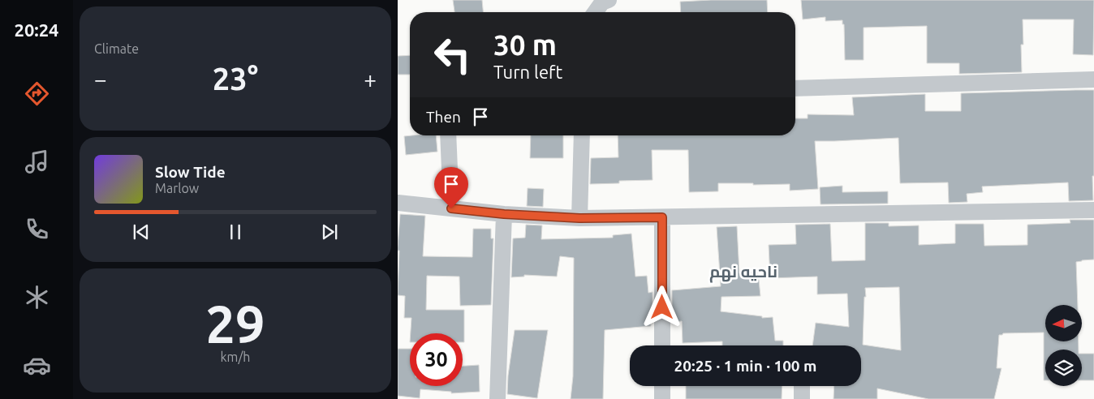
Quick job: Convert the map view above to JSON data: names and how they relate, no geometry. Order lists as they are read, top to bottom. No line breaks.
{"districts":["ناحیه نهم"],"north":"left","page":{"tabs":"20:24","tile":["Climate",["29","km/h"]],"turn":["30 m","Turn left"],"heat":["−","23°","+"],"then":"Then","song":["Slow Tide","Marlow"],"limit":"30","trip":"20:25 · 1 min · 100 m"}}
